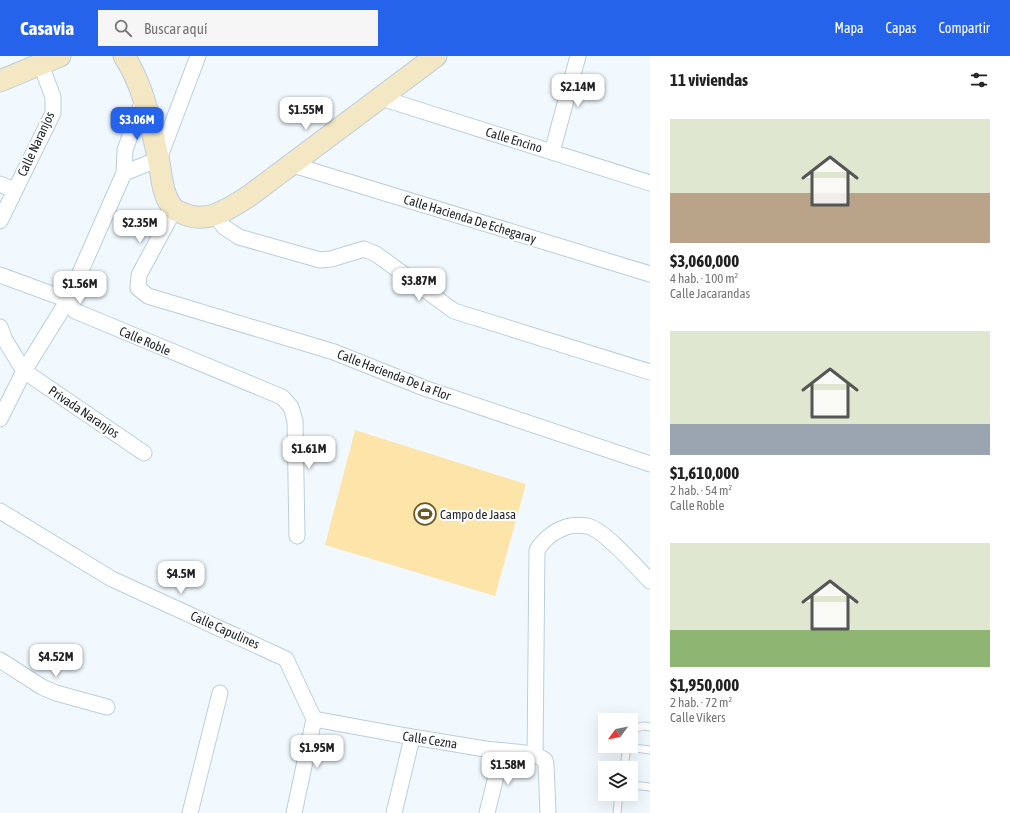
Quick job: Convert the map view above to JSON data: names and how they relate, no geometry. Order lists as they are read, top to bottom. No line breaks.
{"streets":{"street":["Calle Encino","Calle Naranjos","Calle Hacienda De Echegaray","Calle Roble","Calle Hacienda De La Flor","Privada Naranjos","Calle Capulines","Calle Cezna"]},"crossings":[["Calle Capulines","Calle Cezna"]],"places":{"sports":["Campo de Jaasa"]},"north":"bottom left","page":{"header":"Casavia","search":"Buscar aquí","nav":["Mapa","Capas","Compartir"],"heading":"11 viviendas","price":["$2.14M","$1.55M","$3.06M","$2.35M","$3.87M","$1.56M","$1.61M","$4.5M","$4.52M","$1.95M","$1.58M"],"list":[{"name":"$3,060,000","note":"4 hab. · 100 m² · Calle Jacarandas"},{"name":"$1,610,000","note":"2 hab. · 54 m² · Calle Roble"},{"name":"$1,950,000","note":"2 hab. · 72 m² · Calle Vikers"}]}}
